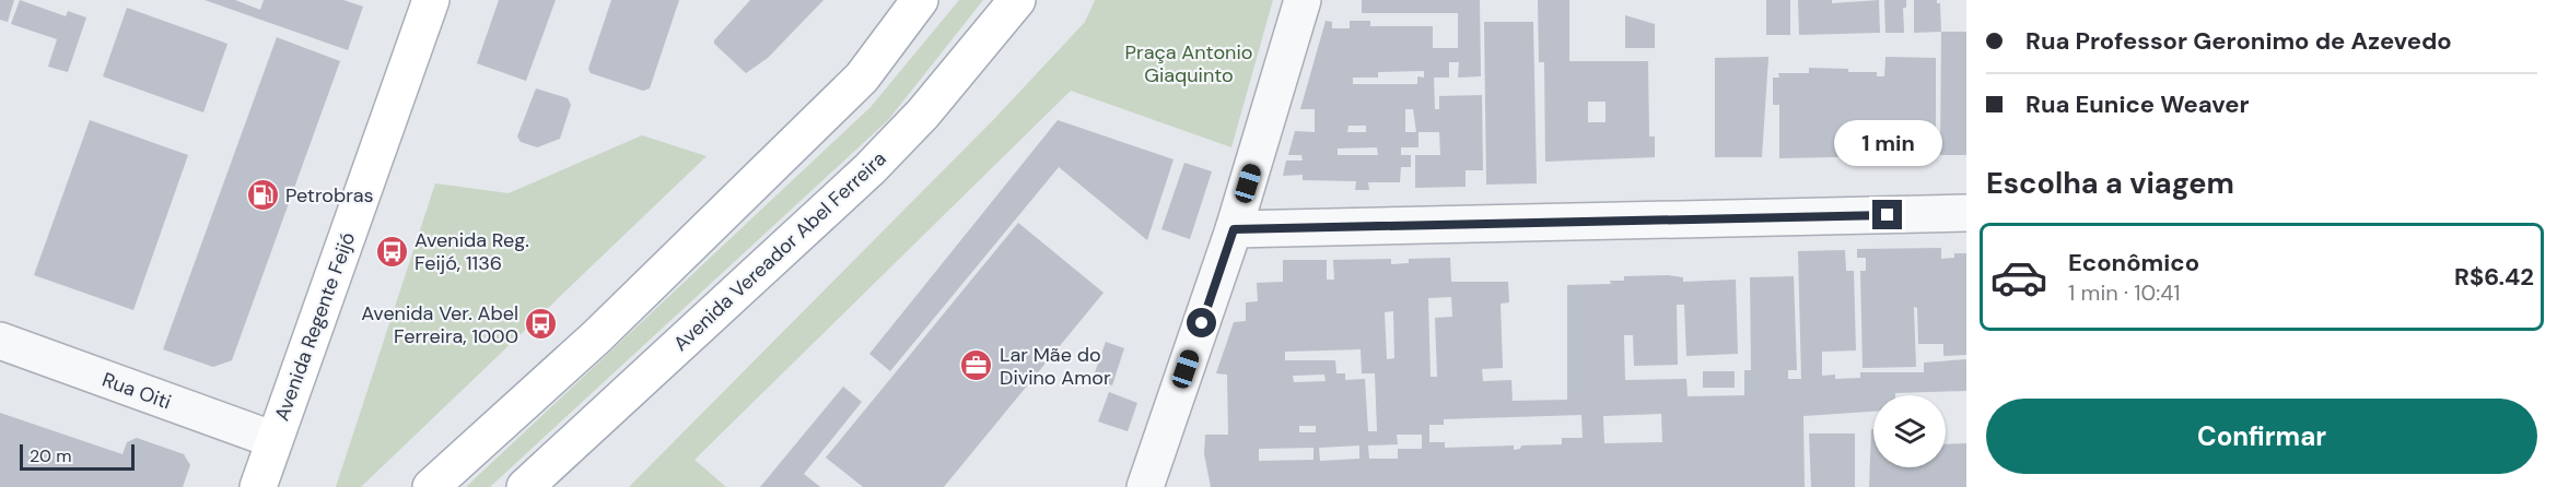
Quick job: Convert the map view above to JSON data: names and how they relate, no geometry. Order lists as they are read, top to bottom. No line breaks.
{"streets":{"main road":["Avenida Vereador Abel Ferreira","Avenida Regente Feijó"],"street":["Rua Oiti"]},"crossings":[["Avenida Regente Feijó","Rua Oiti"]],"parks":["Praça Antonio Giaquinto"],"places":{"fuel station":["Petrobras"],"bus stop":["Avenida Reg. Feijó, 1136","Avenida Ver. Abel Ferreira, 1000"],"office":["Lar Mãe do Divino Amor"]},"scale_bar":"20 m","page":{"banner":["Rua Professor Geronimo de Azevedo","Rua Eunice Weaver"],"bubble":"1 min","heading":"Escolha a viagem","list":[{"name":"Econômico","note":"1 min · 10:41","value":"R$6.42"}],"buttons":"Confirmar","scale":"20 m"}}
